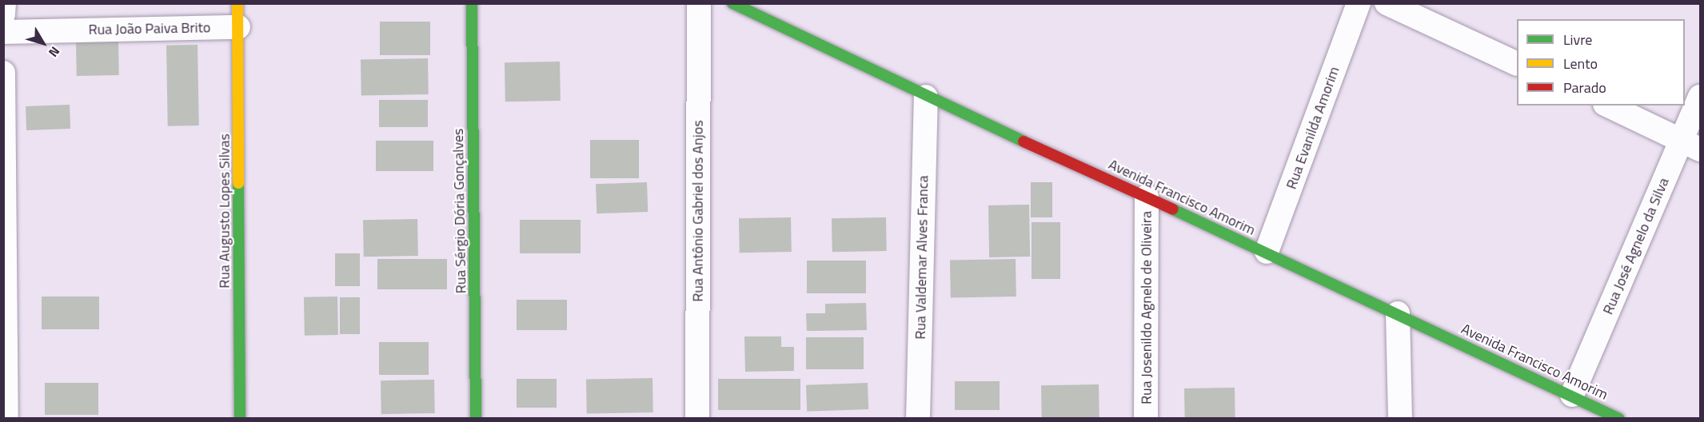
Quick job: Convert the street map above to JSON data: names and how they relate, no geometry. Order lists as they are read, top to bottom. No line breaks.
{"streets":{"main road":["Avenida Francisco Amorim","Rua Augusto Lopes Silvas","Rua Sérgio Dória Gonçalves"],"street":["Rua João Paiva Brito","Rua Evanilda Amorim","Rua Antônio Gabriel dos Anjos","Rua José Agnelo da Silva","Rua Valdemar Alves Franca","Rua Josenildo Agnelo de Oliveira"]},"crossings":[["Rua João Paiva Brito","Rua Augusto Lopes Silvas"],["Rua Evanilda Amorim","Avenida Francisco Amorim"],["Avenida Francisco Amorim","Rua José Agnelo da Silva"],["Avenida Francisco Amorim","Rua Valdemar Alves Franca"],["Avenida Francisco Amorim","Rua Josenildo Agnelo de Oliveira"]],"legend":["Livre","Lento","Parado"],"north":"bottom right"}
